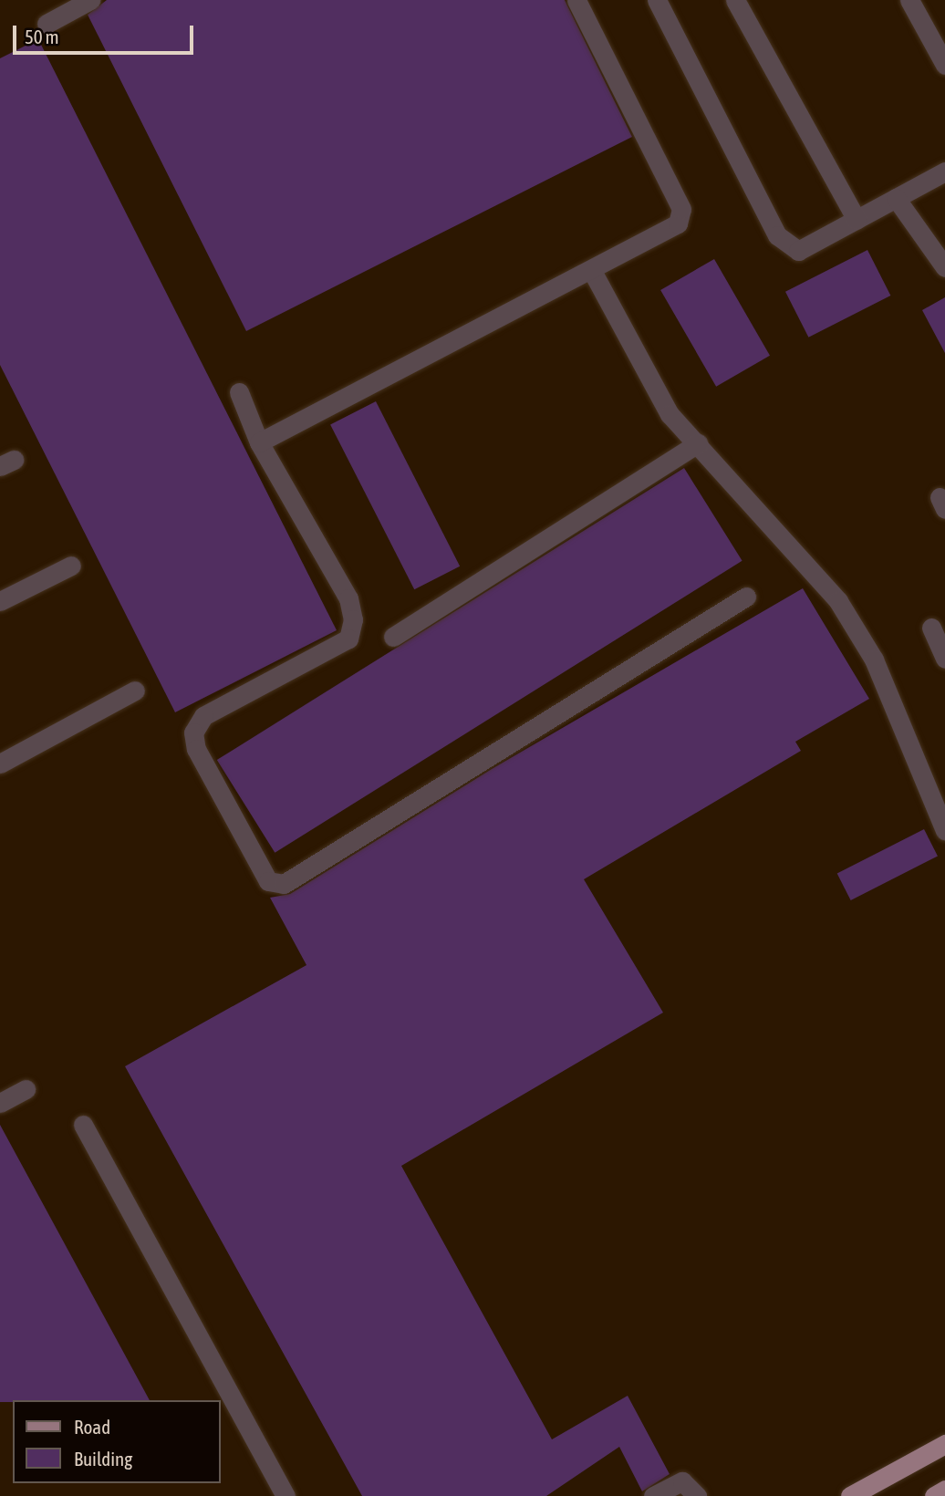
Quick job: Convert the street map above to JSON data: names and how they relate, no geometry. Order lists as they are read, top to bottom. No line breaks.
{"legend":["Road","Building"],"scale_bar":"50 m"}
